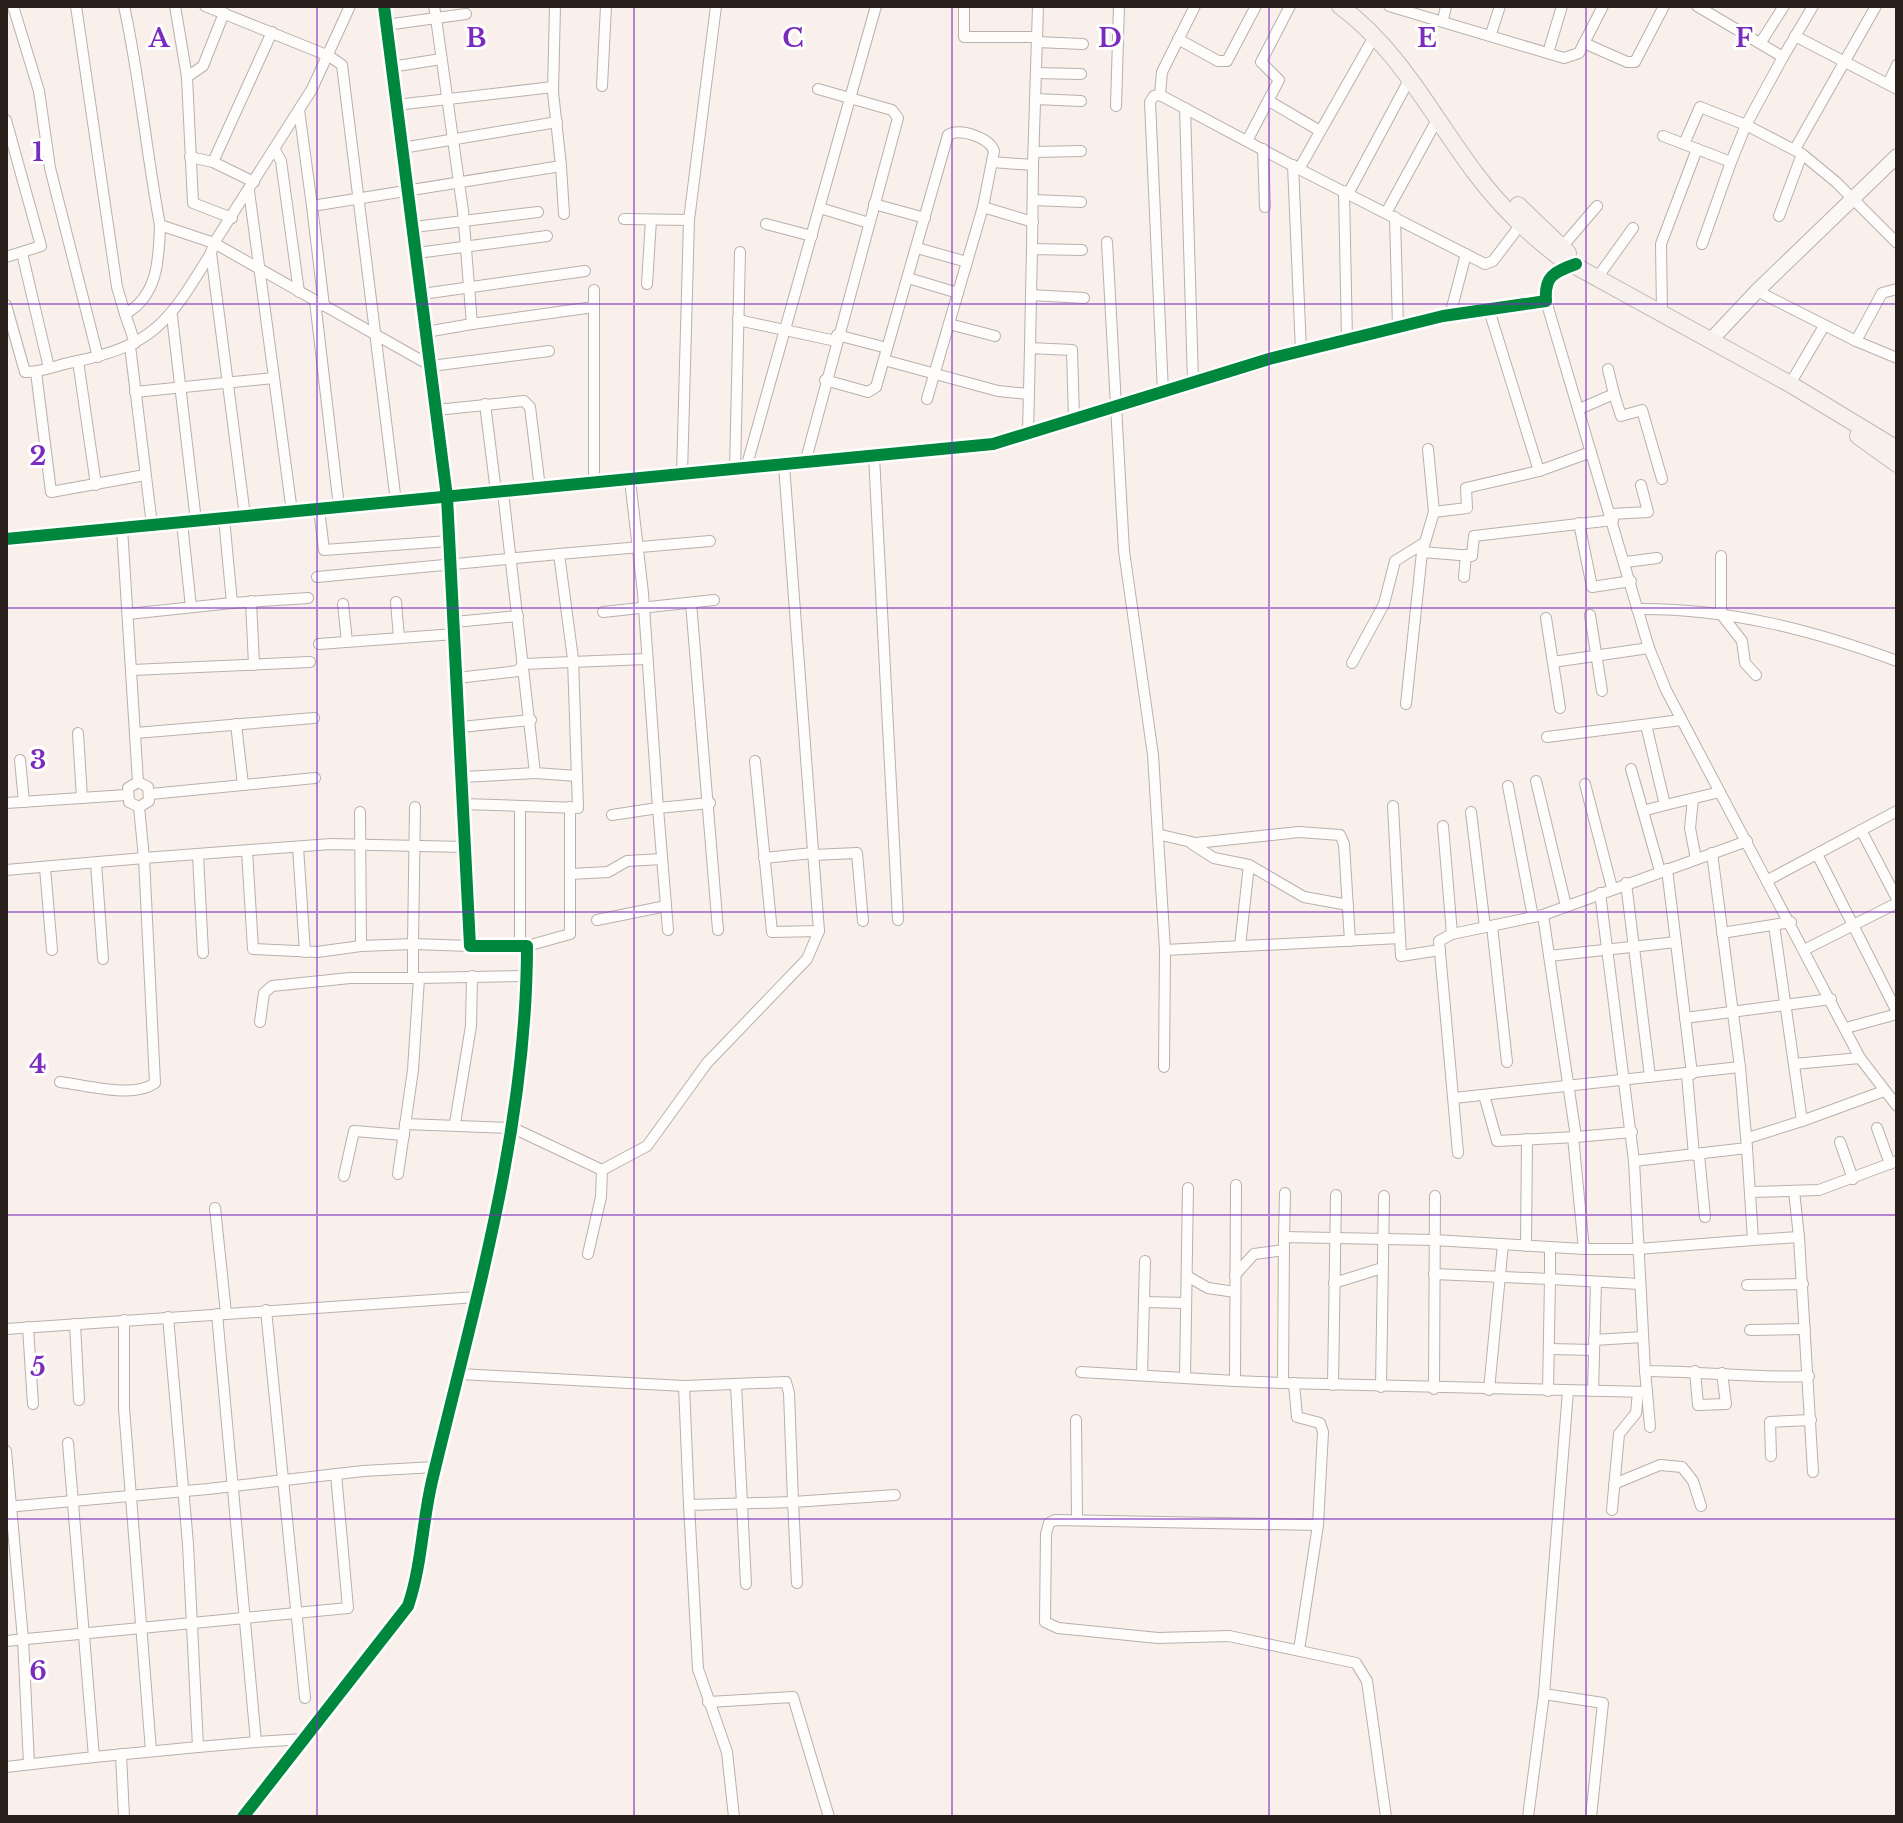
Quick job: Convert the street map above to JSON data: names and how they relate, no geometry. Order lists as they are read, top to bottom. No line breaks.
{"grid":{"columns":["A","B","C","D","E","F"],"rows":["1","2","3","4","5","6"]}}
